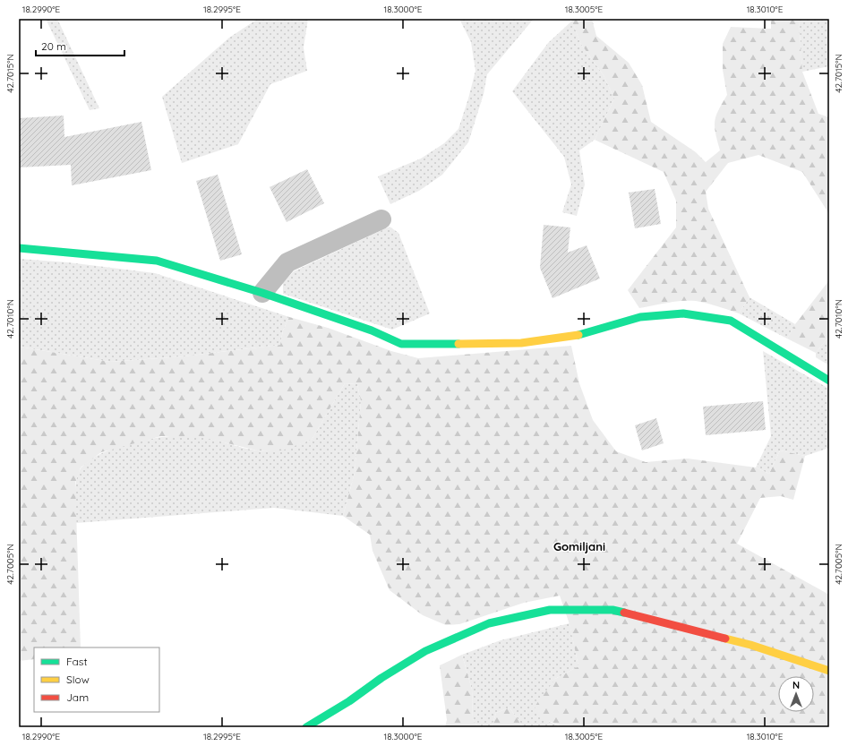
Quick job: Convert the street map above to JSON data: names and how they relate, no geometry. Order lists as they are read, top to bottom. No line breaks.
{"districts":["Gomiljani"],"legend":["Fast","Slow","Jam"],"scale_bar":"20 m","north":"top","coordinates":["18.2990°E","18.2995°E","18.3000°E","18.3005°E","18.3010°E","42.7015°N","42.7010°N","42.7005°N"]}
